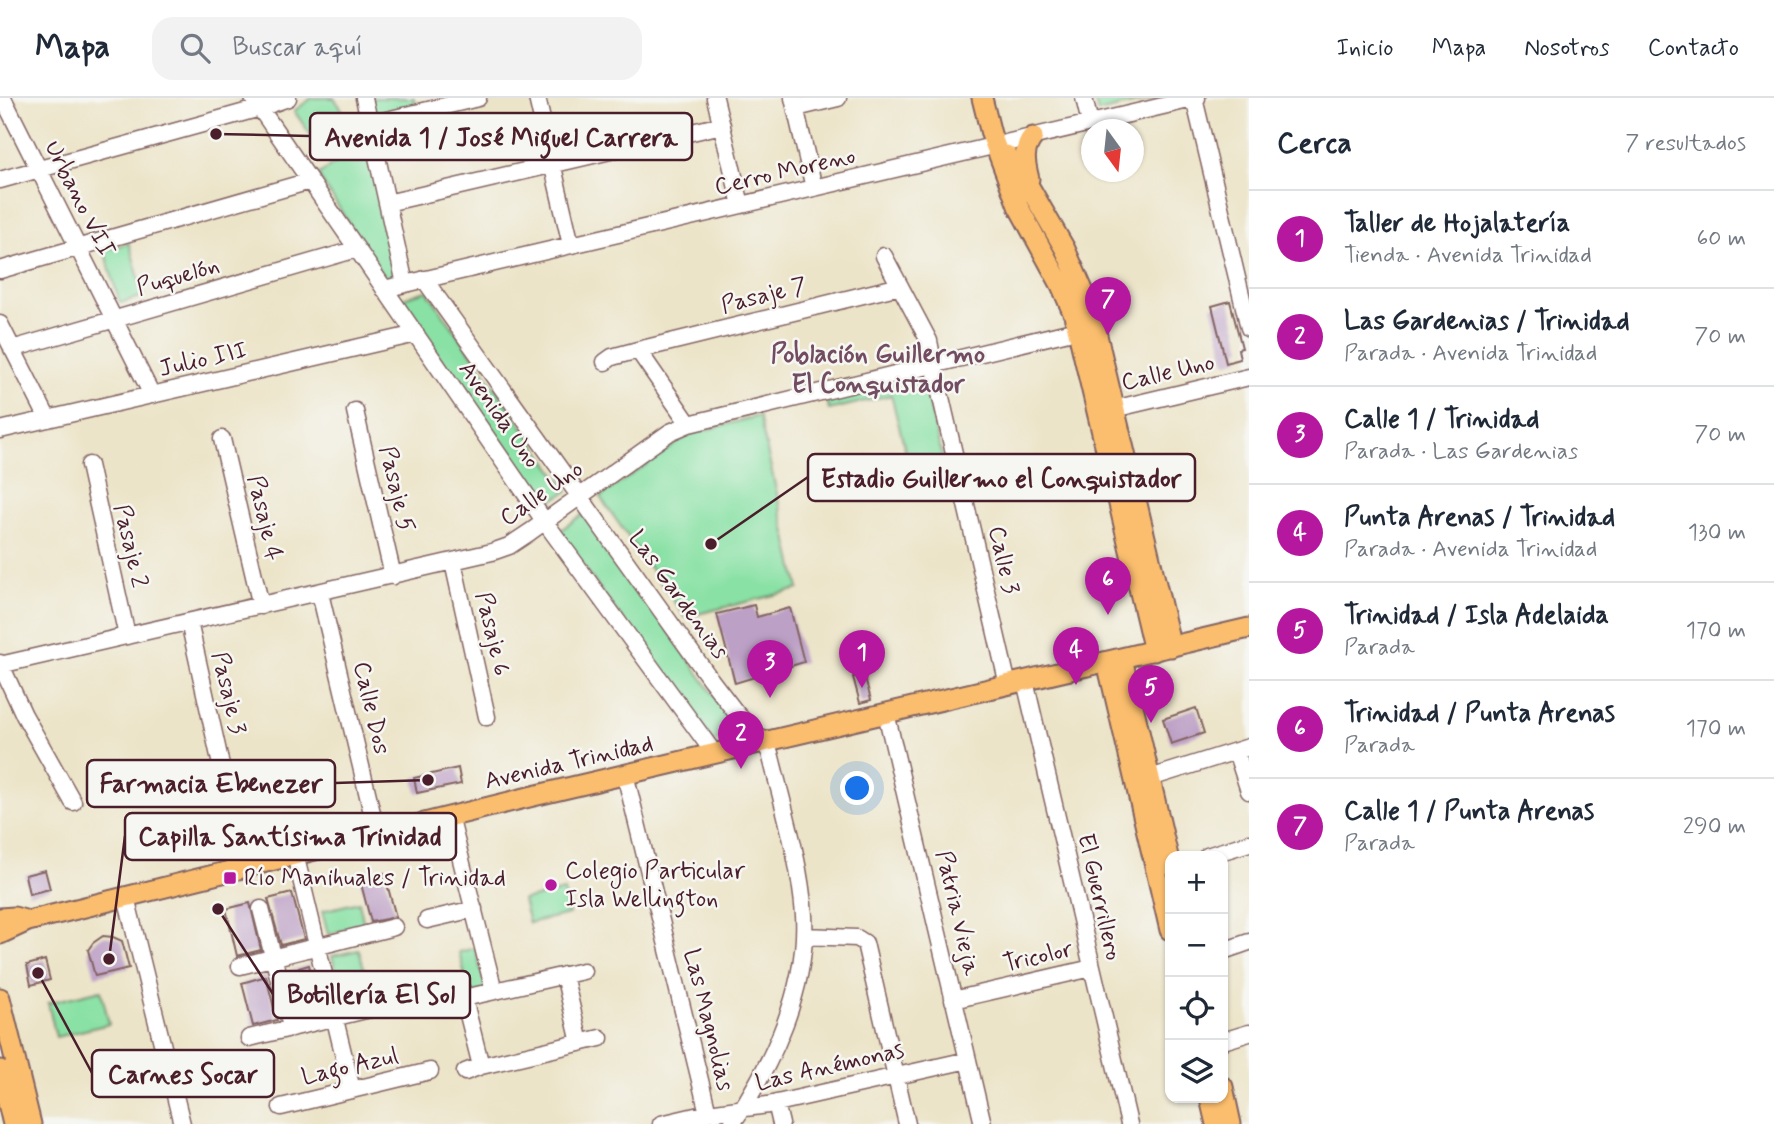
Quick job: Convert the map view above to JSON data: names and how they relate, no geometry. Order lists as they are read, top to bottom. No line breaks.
{"streets":{"main road":["Avenida Trinidad"],"street":["Cerro Moreno","Urbano VII","Puquelón","Pasaje 7","Julio III","Calle Uno","Avenida Uno","Pasaje 5","Pasaje 4","Pasaje 2","Calle 3","Las Gardenias","Pasaje 6","Pasaje 3","Calle Dos","El Guerrillero","Patria Vieja","Tricolor","Las Magnolias","Lago Azul","Las Anémonas"]},"crossings":[["Cerro Moreno","Avenida Uno"],["Cerro Moreno","Las Gardenias"],["Urbano VII","Puquelón"],["Urbano VII","Julio III"],["Puquelón","Avenida Uno"],["Pasaje 7","Calle 3"],["Julio III","Avenida Uno"],["Calle Uno","Avenida Uno"],["Calle Uno","Pasaje 5"],["Calle Uno","Pasaje 4"],["Calle Uno","Pasaje 2"],["Calle Uno","Calle 3"],["Calle Uno","Las Gardenias"],["Calle Uno","Pasaje 6"],["Calle Uno","Pasaje 3"],["Calle Uno","Calle Dos"],["Avenida Uno","Avenida Trinidad"],["Calle 3","Avenida Trinidad"],["Calle 3","El Guerrillero"],["Las Gardenias","Avenida Trinidad"],["Las Gardenias","Las Anémonas"],["Calle Dos","Avenida Trinidad"],["Avenida Trinidad","El Guerrillero"],["Avenida Trinidad","Patria Vieja"],["Avenida Trinidad","Las Magnolias"],["El Guerrillero","Tricolor"],["Patria Vieja","Tricolor"],["Patria Vieja","Las Anémonas"],["Las Magnolias","Las Anémonas"]],"districts":["Población Guillermo El Conquistador"],"places":{"other":["Avenida 1 / José Miguel Carrera","Estadio Guillermo el Conquistador","Farmacia Ebenezer","Colegio Particular Isla Wellington","Botillería El Sol","Capilla Santísima Trinidad","Carnes Socar"],"transit":["Río Manihuales / Trinidad"]},"north":"bottom","page":{"header":"Mapa","search":"Buscar aquí","nav":["Inicio","Mapa","Nosotros","Contacto"],"heading":["Cerca","7 resultados"],"list":[{"mark":"1","name":"Taller de Hojalatería","note":"Tienda · Avenida Trinidad","value":"60 m"},{"mark":"2","name":"Las Gardenias / Trinidad","note":"Parada · Avenida Trinidad","value":"70 m"},{"mark":"3","name":"Calle 1 / Trinidad","note":"Parada · Las Gardenias","value":"70 m"},{"mark":"4","name":"Punta Arenas / Trinidad","note":"Parada · Avenida Trinidad","value":"130 m"},{"mark":"5","name":"Trinidad / Isla Adelaida","note":"Parada","value":"170 m"},{"mark":"6","name":"Trinidad / Punta Arenas","note":"Parada","value":"170 m"},{"mark":"7","name":"Calle 1 / Punta Arenas","note":"Parada","value":"290 m"}],"pins":["7","6","4","1","3","5","2"],"map_buttons":["+","−"]}}
